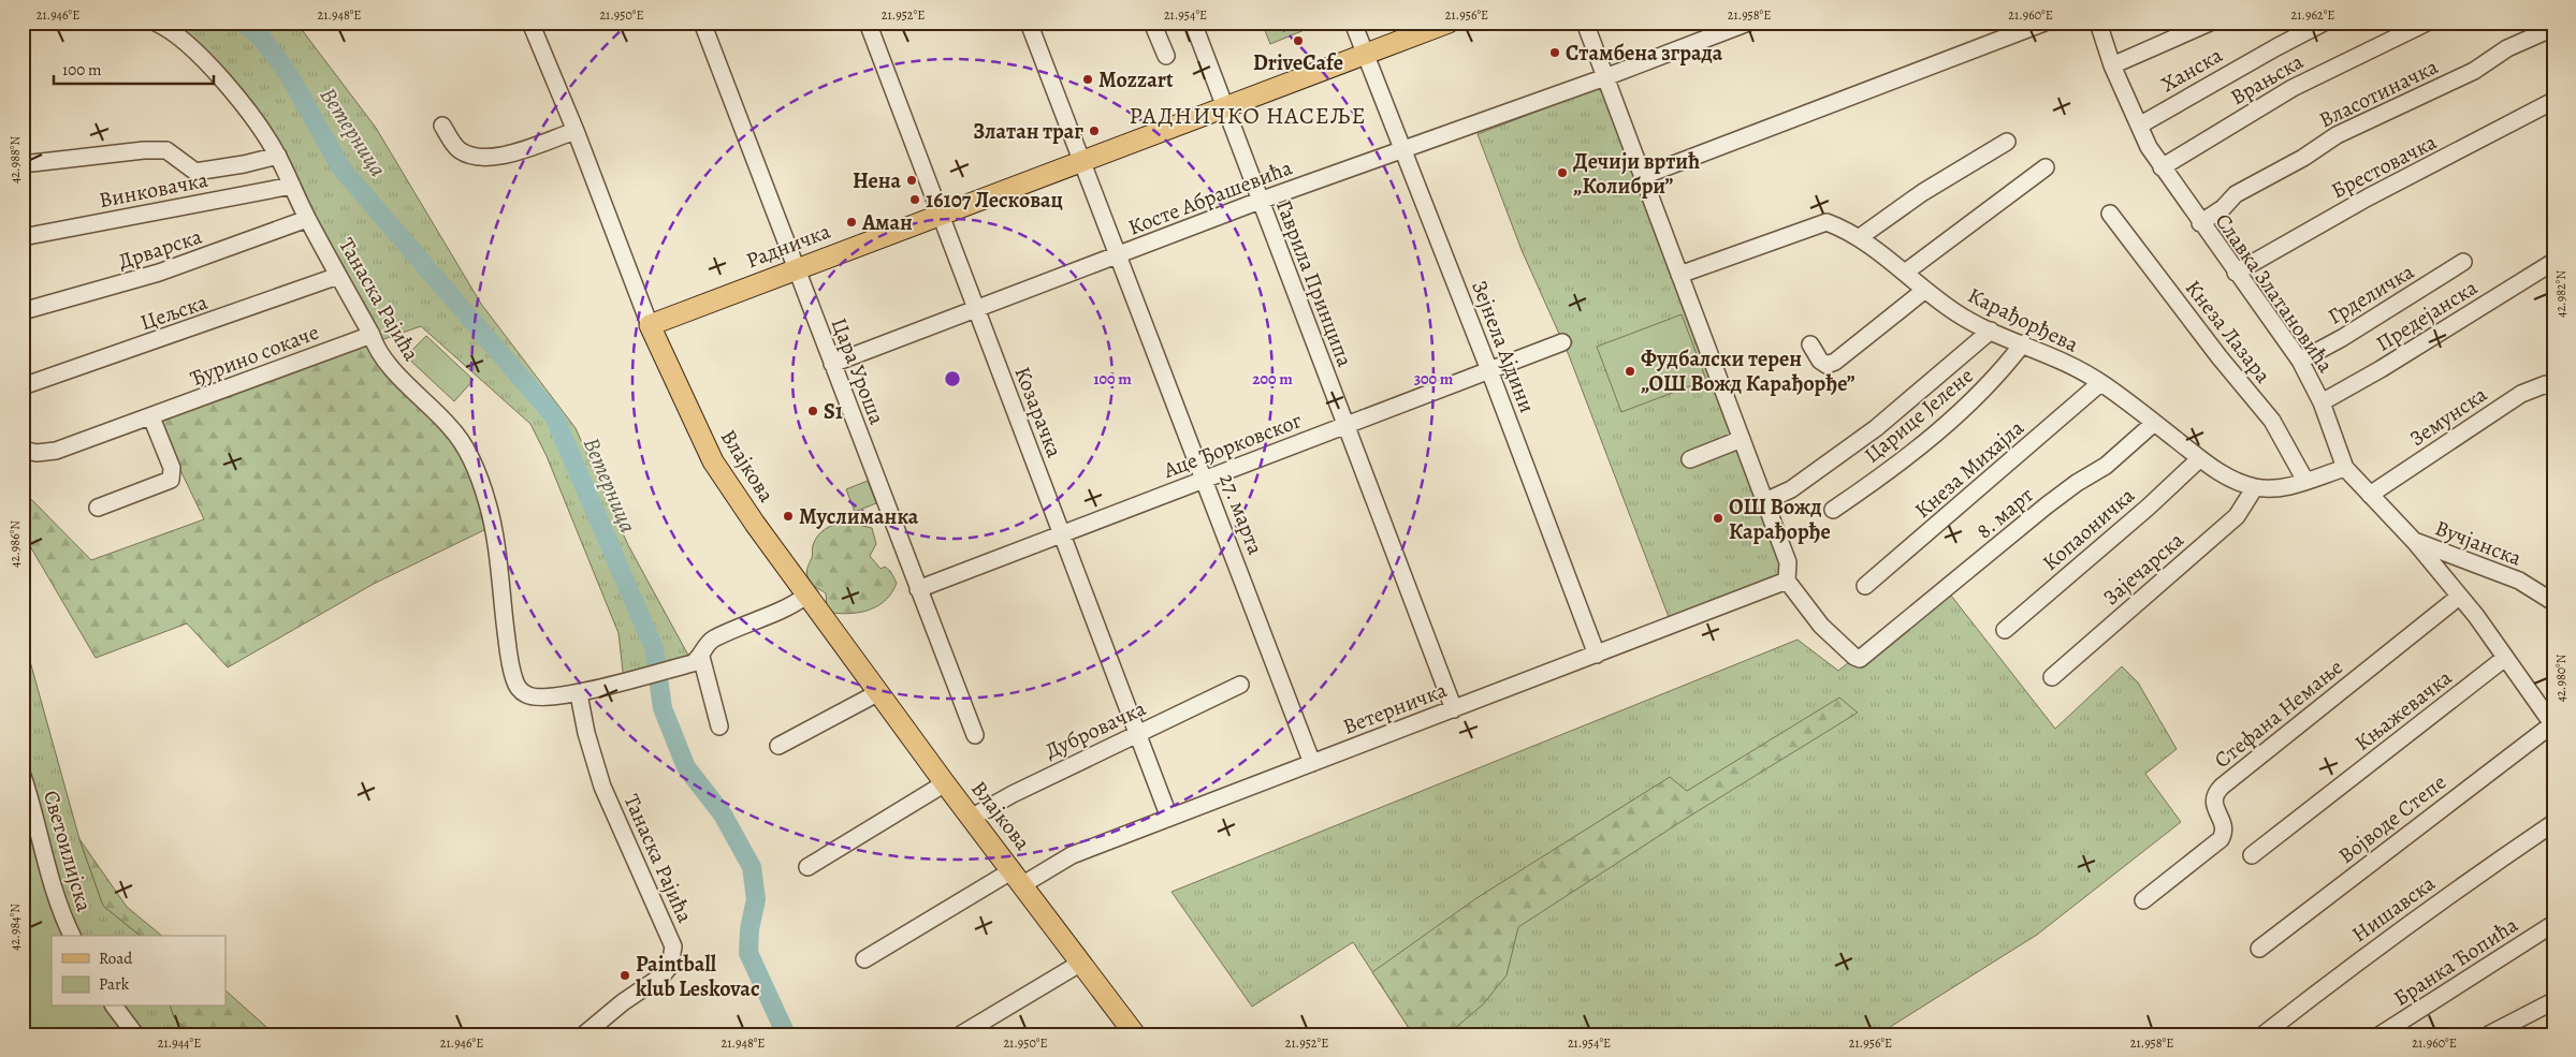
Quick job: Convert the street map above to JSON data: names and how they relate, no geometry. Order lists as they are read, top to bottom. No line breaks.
{"streets":{"main road":["Радничка","Влајкова"],"street":["Ханска","Врањска","Власотиначка","Брестовачка","Винковачка","Косте Абрашевића","Дрварска","Гаврила Принципа","Славка Златановића","Грделичка","Танаска Рајића","Цељска","Предејанска","Карађорђева","Кнеза Лазара","Зејнела Ајдини","Ђурино сокаче","Цара Уроша","Козарачка","Царице Јелене","Земунска","Аце Ђорковског","Кнеза Михајла","8. март","27. марта","Копаоничка","Вучјанска","Зајечарска","Ветерничка","Књажевачка","Стефана Немање","Дубровачка","Војводе Степе","Светоилијска","Нишавска","Бранка Ћопића"]},"crossings":[["Ханска","Славка Златановића"],["Врањска","Славка Златановића"],["Власотиначка","Славка Златановића"],["Брестовачка","Славка Златановића"],["Винковачка","Танаска Рајића"],["Косте Абрашевића","Гаврила Принципа"],["Косте Абрашевића","Зејнела Ајдини"],["Косте Абрашевића","Цара Уроша"],["Косте Абрашевића","Козарачка"],["Косте Абрашевића","27. марта"],["Радничка","Гаврила Принципа"],["Радничка","Зејнела Ајдини"],["Радничка","Цара Уроша"],["Радничка","Козарачка"],["Радничка","Влајкова"],["Радничка","27. марта"],["Дрварска","Танаска Рајића"],["Гаврила Принципа","Аце Ђорковског"],["Гаврила Принципа","Ветерничка"],["Славка Златановића","Грделичка"],["Славка Златановића","Предејанска"],["Славка Златановића","Карађорђева"],["Славка Златановића","Земунска"],["Славка Златановића","Вучјанска"],["Славка Златановића","Књажевачка"],["Славка Златановића","Стефана Немање"],["Славка Златановића","Војводе Степе"],["Танаска Рајића","Цељска"],["Танаска Рајића","Ђурино сокаче"],["Карађорђева","Кнеза Лазара"],["Карађорђева","Царице Јелене"],["Карађорђева","Кнеза Михајла"],["Карађорђева","8. март"],["Карађорђева","Копаоничка"],["Карађорђева","Зајечарска"],["Зејнела Ајдини","Аце Ђорковског"],["Зејнела Ајдини","Ветерничка"],["Цара Уроша","Аце Ђорковског"],["Козарачка","Аце Ђорковског"],["Козарачка","Ветерничка"],["Козарачка","Дубровачка"],["Аце Ђорковског","27. марта"],["Влајкова","Ветерничка"],["Влајкова","Дубровачка"],["8. март","Ветерничка"],["27. марта","Ветерничка"]],"districts":["РАДНИЧКО НАСЕЉЕ"],"water":["Ветерница"],"places":["DriveCafe","Стамбена зграда","Mozzart","Златан траг","Дечији вртић „Колибри”","Нена","16107 Лесковац","Аман","Фудбалски терен „ОШ Вожд Карађорђе”","S1","Муслиманка","ОШ Вожд Карађорђе","Paintball klub Leskovac"],"legend":["Road","Park"],"scale_bar":"100 m","coordinates":["21.946°E","21.948°E","21.950°E","21.952°E","21.954°E","21.956°E","21.958°E","21.960°E","21.962°E","42.988°N","42.982°N","42.986°N","42.980°N","42.984°N","21.944°E"],"rings":["100 m","200 m","300 m"]}
